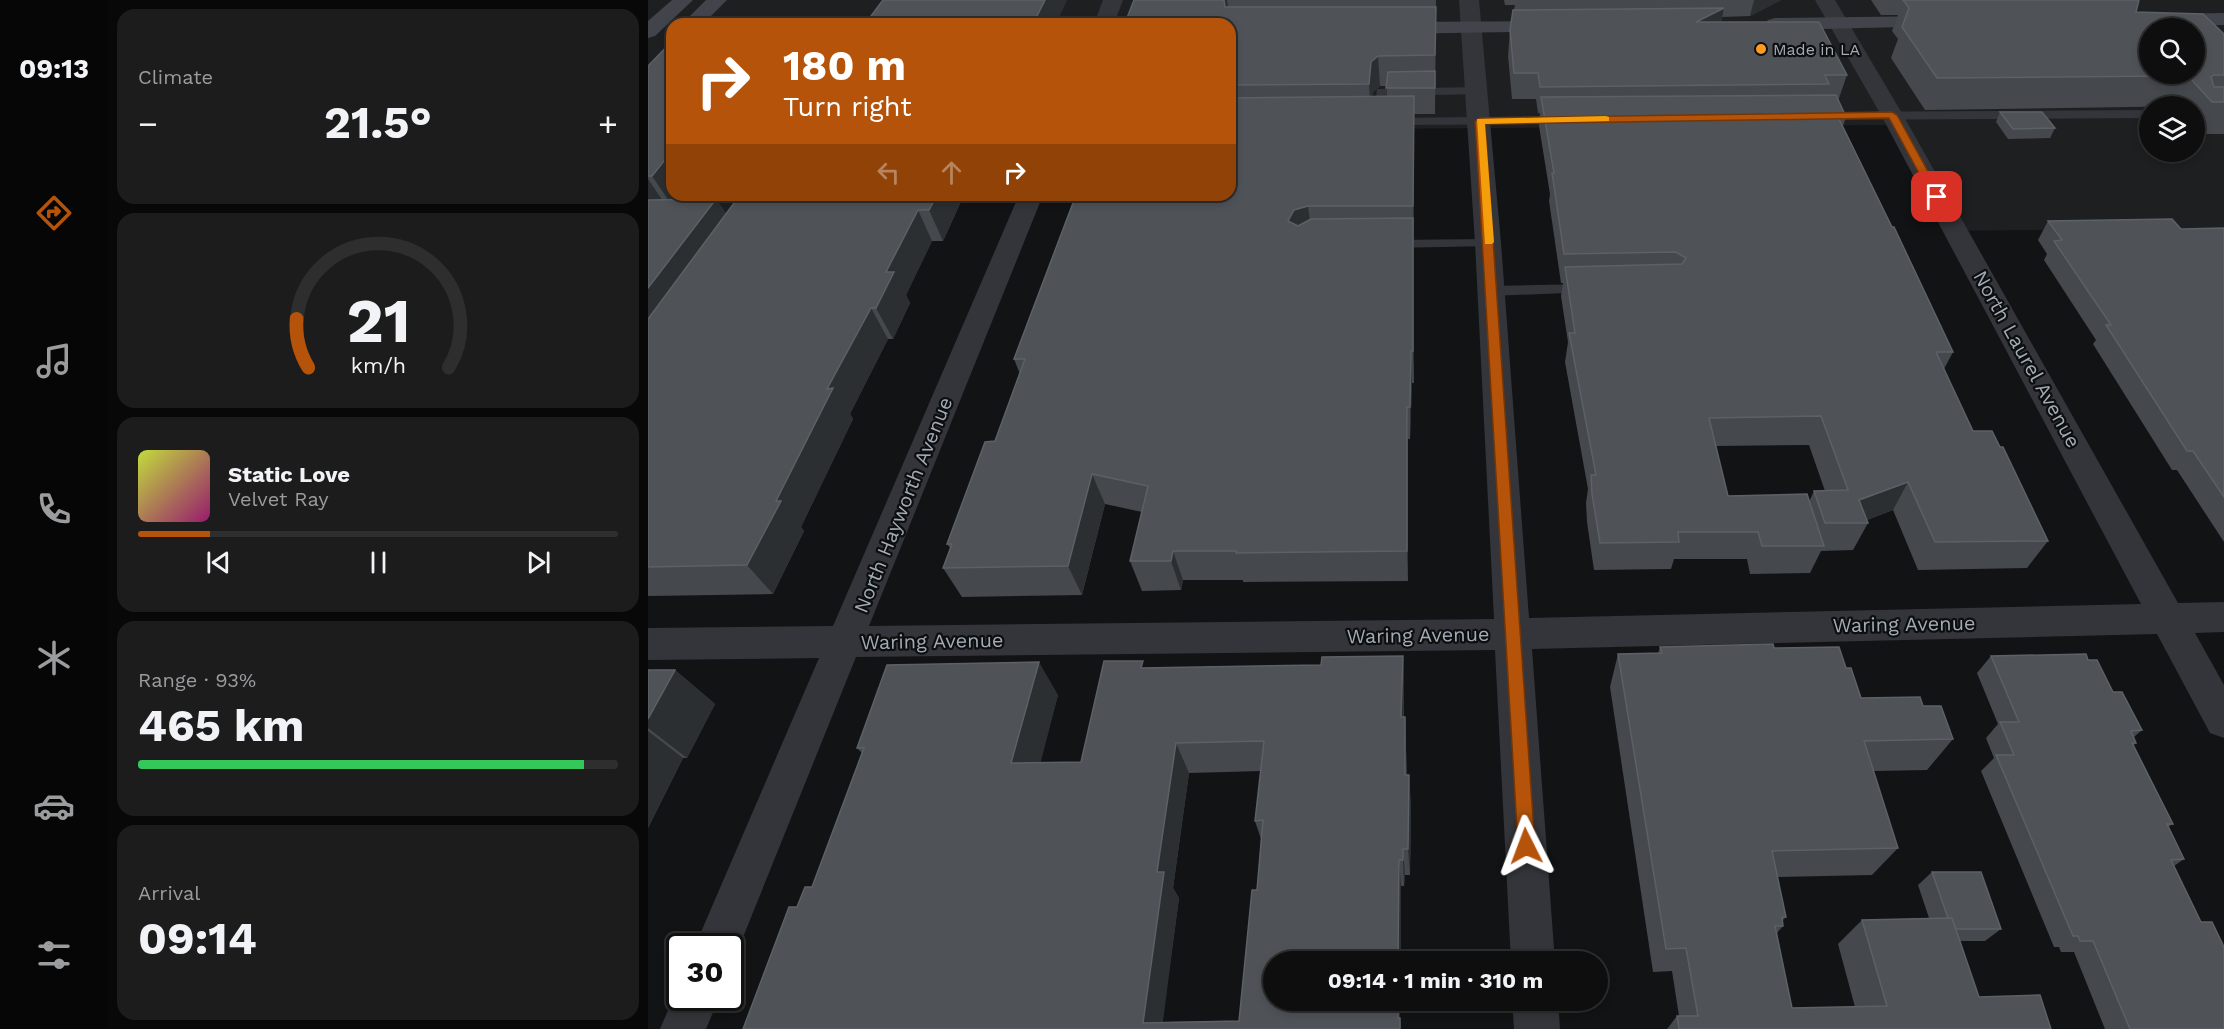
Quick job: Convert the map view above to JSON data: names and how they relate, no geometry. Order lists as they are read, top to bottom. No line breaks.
{"streets":{"street":["North Laurel Avenue","North Hayworth Avenue","Waring Avenue"]},"crossings":[["North Laurel Avenue","Waring Avenue"],["North Hayworth Avenue","Waring Avenue"]],"places":["Made in LA"],"page":{"tabs":"09:13","tile":["Climate",["Range · 93%","465 km"],["Arrival","09:14"]],"turn":["180 m","Turn right"],"heat":["−","21.5°","+"],"song":["Static Love","Velvet Ray"],"limit":"30","trip":"09:14 · 1 min · 310 m","gauge":["21","km/h"]}}
